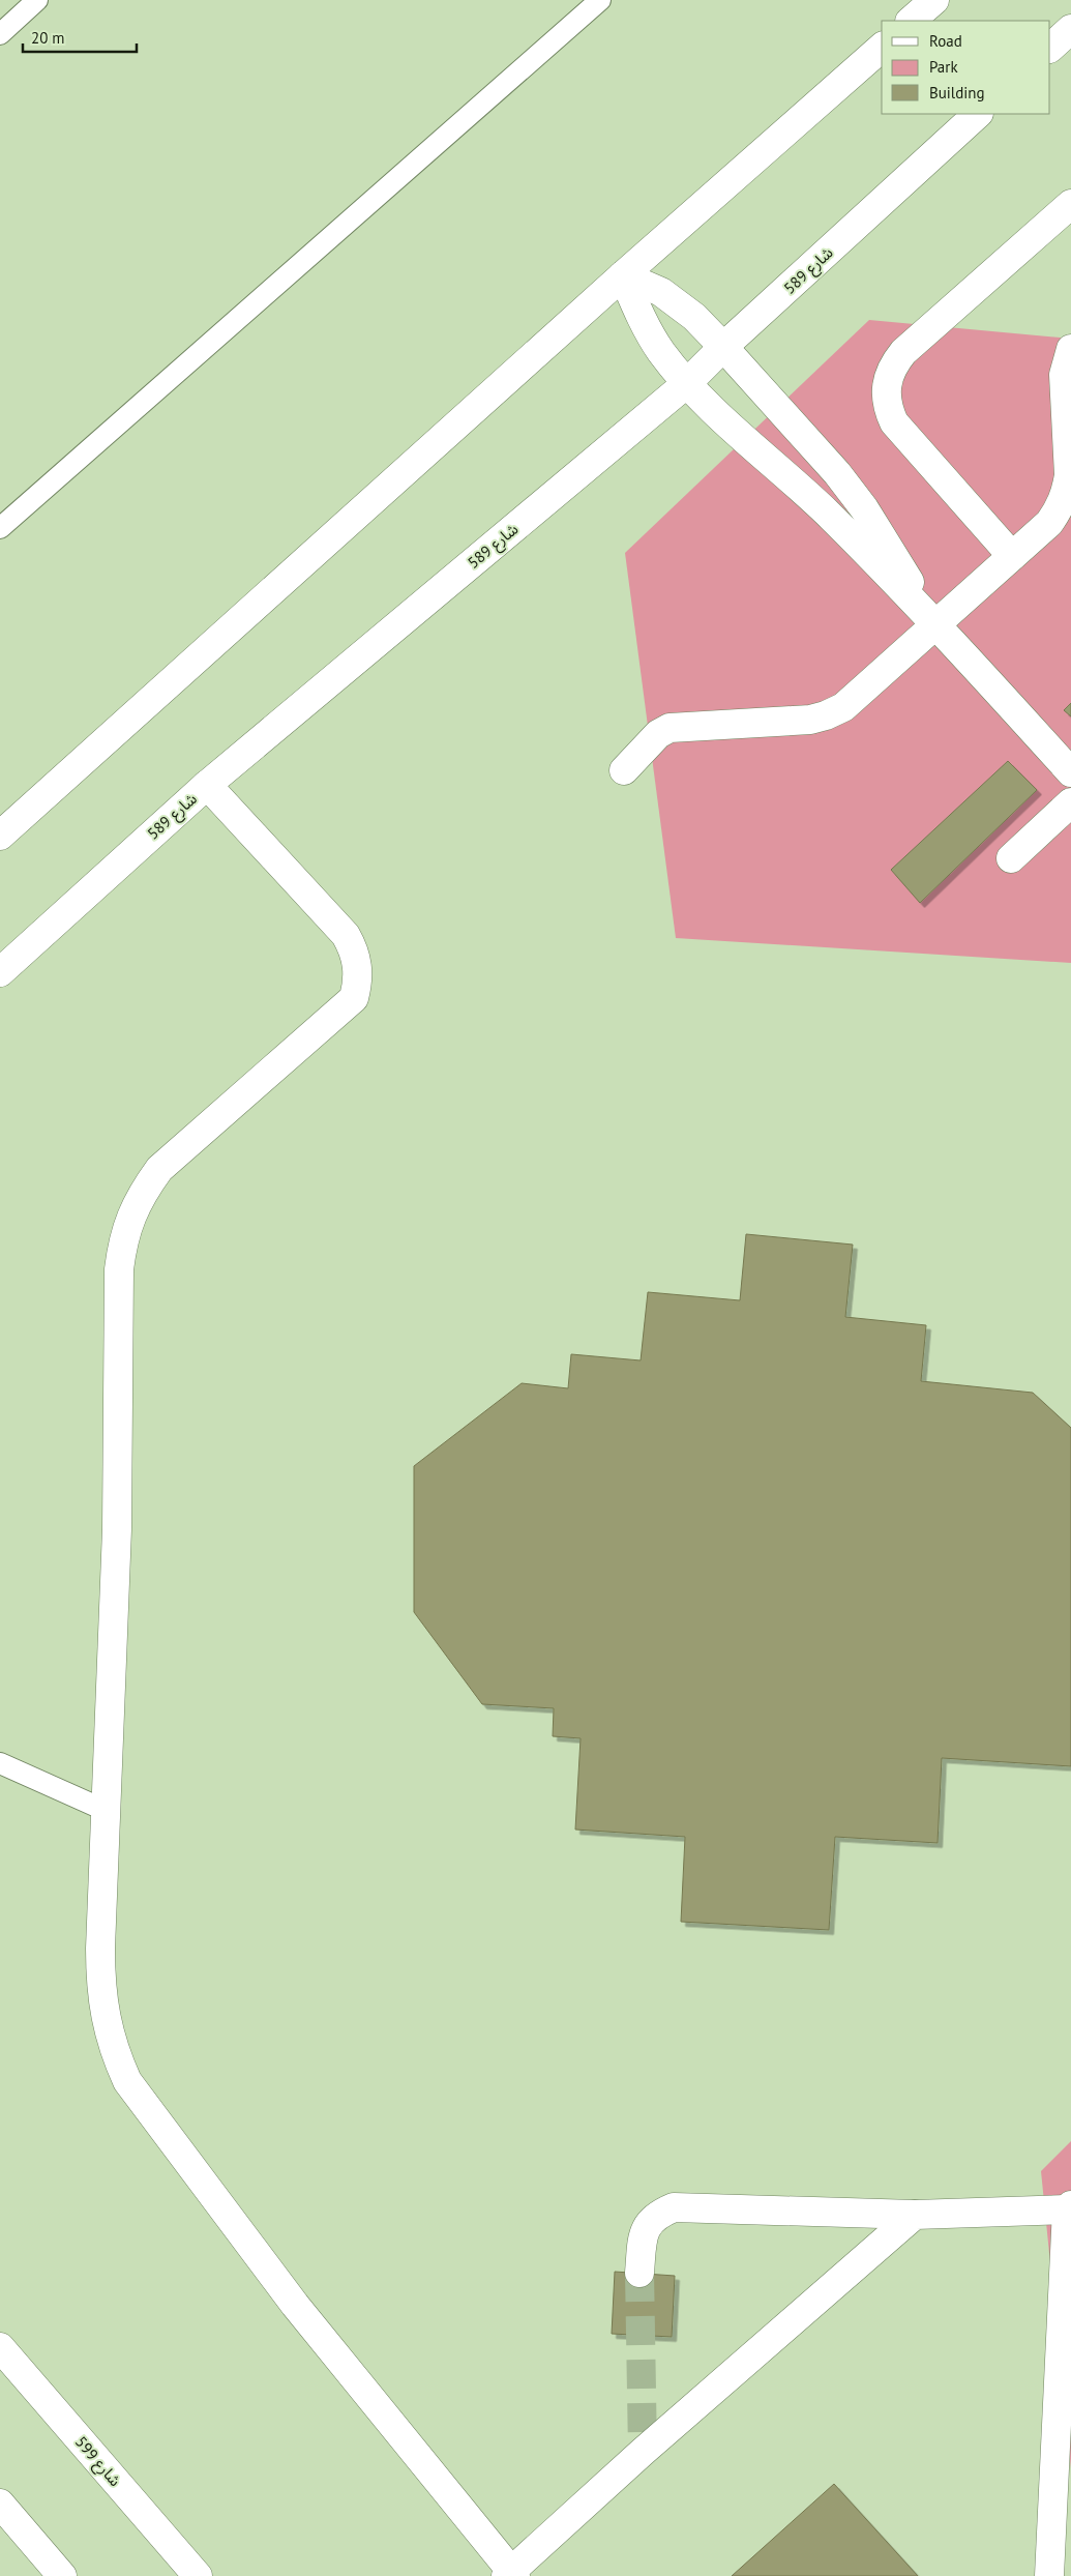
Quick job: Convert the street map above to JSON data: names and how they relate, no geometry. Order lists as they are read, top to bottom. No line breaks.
{"streets":{"street":["شارع 589","شارع 599"]},"legend":["Road","Park","Building"],"scale_bar":"20 m"}
